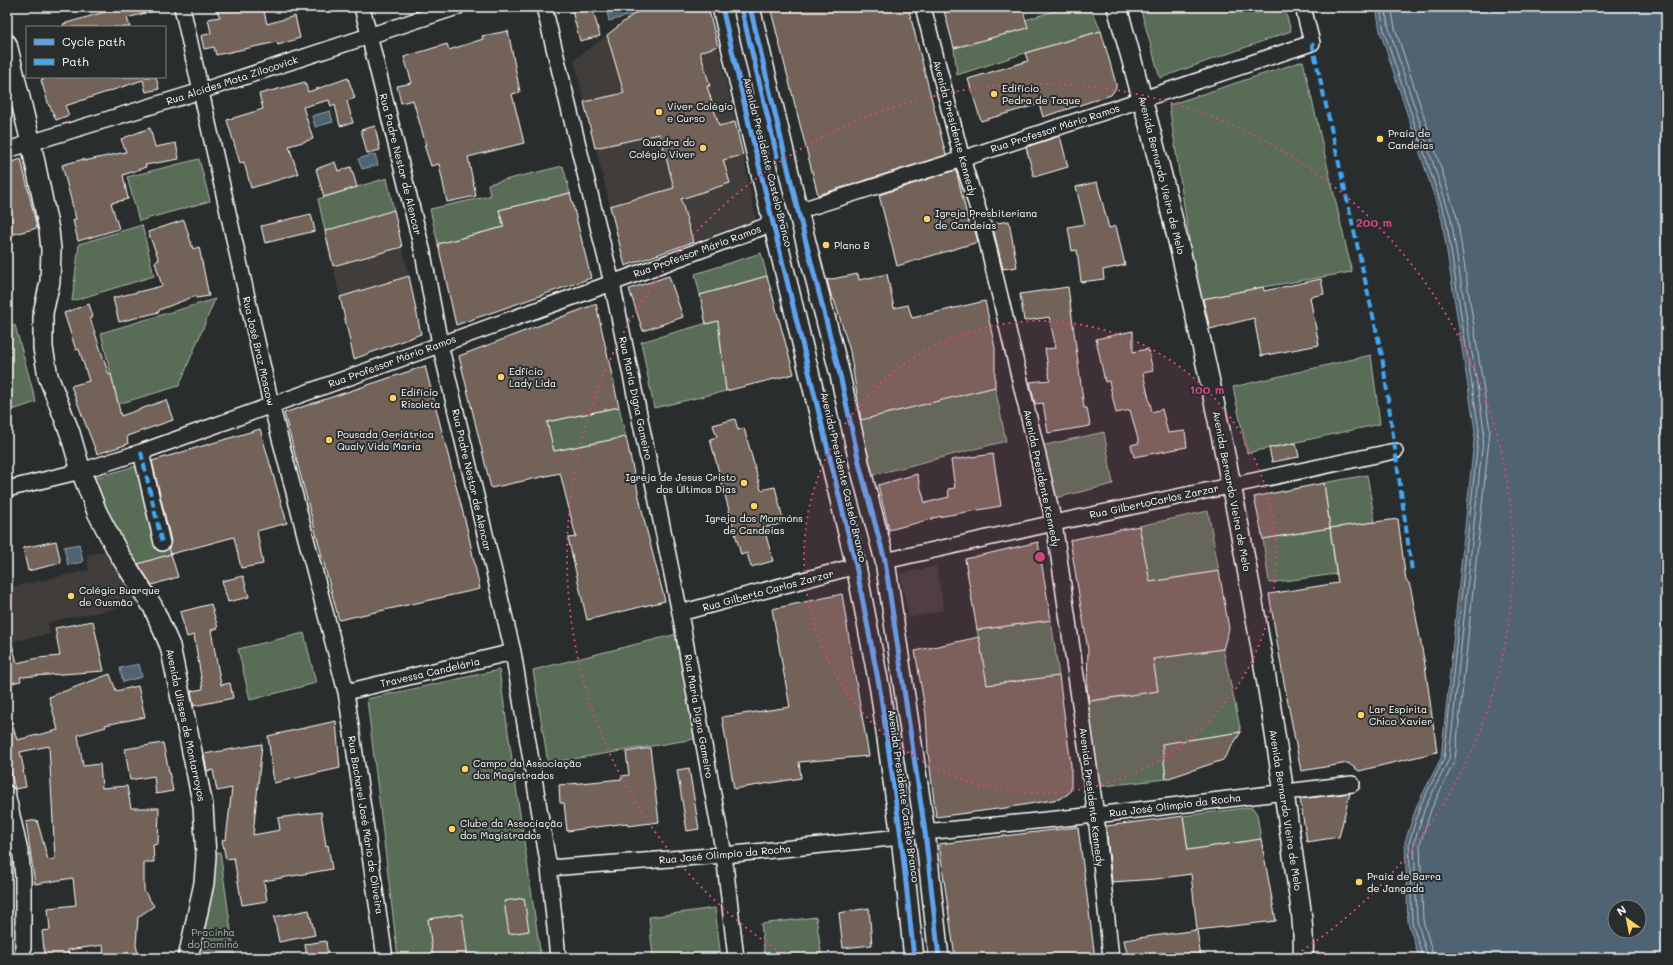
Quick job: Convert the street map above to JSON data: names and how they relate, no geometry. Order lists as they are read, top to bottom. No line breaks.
{"streets":{"main road":["Avenida Presidente Castelo Branco","Avenida Bernardo Vieira de Melo","Avenida Ulisses de Montarroyos"],"street":["Rua Alcídes Mota Zilocovick","Avenida Presidente Kennedy","Rua Professor Mário Ramos","Rua Padre Nestor de Alencar","Rua José Braz Moscow","Rua Maria Digna Gameiro","Rua GilbertoCarlos Zarzar","Rua Gilberto Carlos Zarzar","Travessa Candelária","Rua José Olimpio da Rocha","Rua Bacharel José Mário de Oliveira"]},"crossings":[["Rua Alcídes Mota Zilocovick","Rua Padre Nestor de Alencar"],["Rua Alcídes Mota Zilocovick","Rua José Braz Moscow"],["Rua Alcídes Mota Zilocovick","Avenida Ulisses de Montarroyos"],["Avenida Presidente Kennedy","Rua Professor Mário Ramos"],["Avenida Presidente Kennedy","Rua GilbertoCarlos Zarzar"],["Avenida Presidente Kennedy","Rua José Olimpio da Rocha"],["Rua Professor Mário Ramos","Avenida Presidente Castelo Branco"],["Rua Professor Mário Ramos","Rua Padre Nestor de Alencar"],["Rua Professor Mário Ramos","Avenida Bernardo Vieira de Melo"],["Rua Professor Mário Ramos","Rua José Braz Moscow"],["Rua Professor Mário Ramos","Rua Maria Digna Gameiro"],["Rua Professor Mário Ramos","Avenida Ulisses de Montarroyos"],["Avenida Presidente Castelo Branco","Rua Gilberto Carlos Zarzar"],["Avenida Presidente Castelo Branco","Rua José Olimpio da Rocha"],["Rua Padre Nestor de Alencar","Travessa Candelária"],["Rua Padre Nestor de Alencar","Rua José Olimpio da Rocha"],["Avenida Bernardo Vieira de Melo","Rua GilbertoCarlos Zarzar"],["Avenida Bernardo Vieira de Melo","Rua José Olimpio da Rocha"],["Rua José Braz Moscow","Travessa Candelária"],["Rua José Braz Moscow","Rua Bacharel José Mário de Oliveira"],["Rua Maria Digna Gameiro","Rua Gilberto Carlos Zarzar"],["Rua Maria Digna Gameiro","Rua José Olimpio da Rocha"],["Travessa Candelária","Rua Bacharel José Mário de Oliveira"]],"parks":["Pracinha do Dominó"],"places":["Edifício Pedra de Toque","Viver Colégio e Curso","Praia de Candeias","Quadra do Colégio Viver","Igreja Presbiteriana de Candeias","Plano B","Edfício Lady Lida","Edifício Risoleta","Pousada Geriátrica Qualy Vida Maria","Igreja de Jesus Cristo dos Últimos Dias","Igreja dos Mormóns de Candeias","Colégio Buarque de Gusmão","Lar Espírita Chico Xavier","Campo da Associação dos Magistrados","Clube da Associação dos Magistrados","Praia de Barra de Jangada"],"legend":["Cycle path","Path"],"north":"top left","rings":["200 m","100 m"]}
